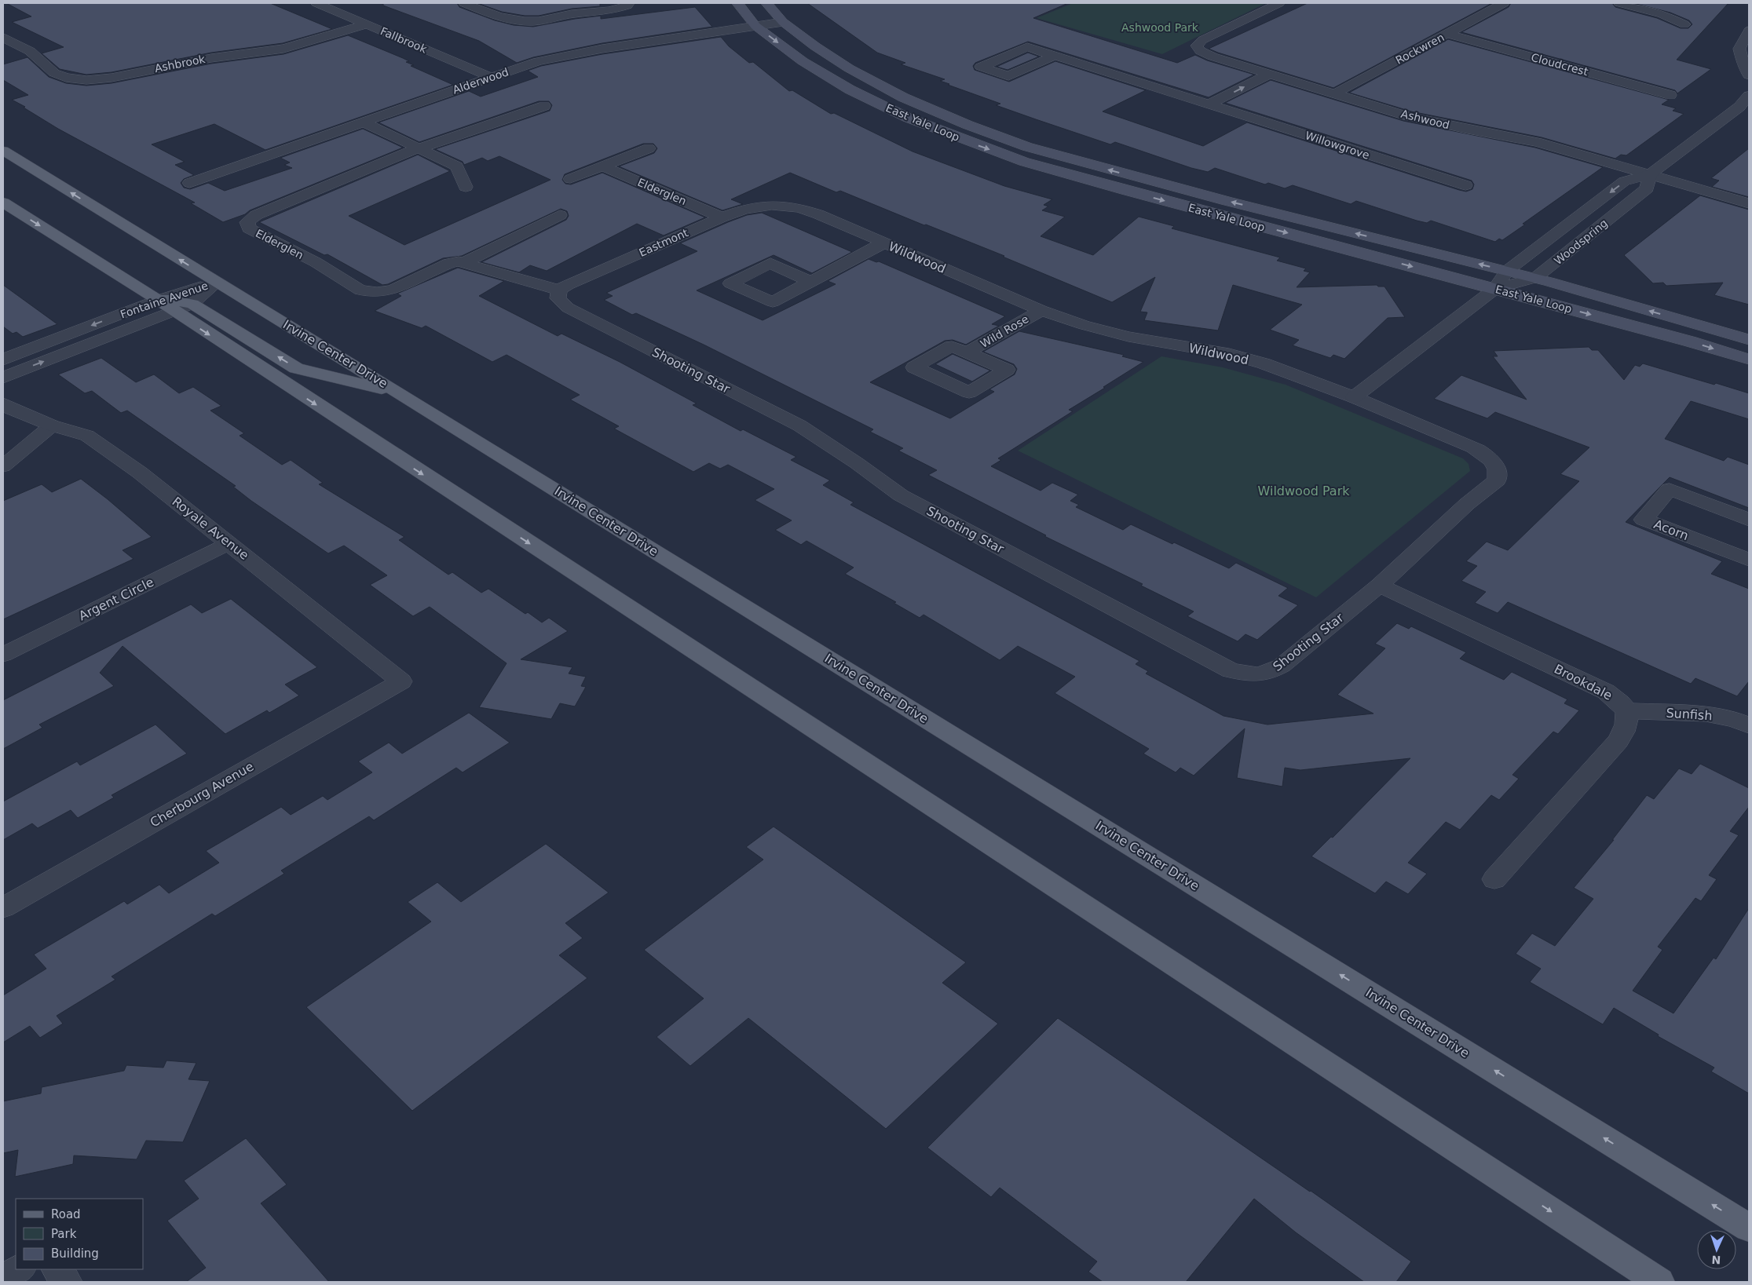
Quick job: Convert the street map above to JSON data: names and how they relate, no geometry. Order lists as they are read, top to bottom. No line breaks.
{"streets":{"main road":["East Yale Loop","Irvine Center Drive"],"street":["Fallbrook","Rockwren","Ashbrook","Cloudcrest","Alderwood","Ashwood","Willowgrove","Elderglen","Woodspring","Eastmont","Wildwood","Fontaine Avenue","Wild Rose","Shooting Star","Royale Avenue","Acorn","Argent Circle","Brookdale","Sunfish","Cherbourg Avenue"]},"crossings":[["Fallbrook","Ashbrook"],["Fallbrook","Alderwood"],["Rockwren","Cloudcrest"],["Rockwren","Ashwood"],["Alderwood","East Yale Loop"],["Ashwood","Woodspring"],["East Yale Loop","Woodspring"],["Elderglen","Eastmont"],["Elderglen","Shooting Star"],["Woodspring","Wildwood"],["Eastmont","Wildwood"],["Eastmont","Shooting Star"],["Wildwood","Wild Rose"],["Wildwood","Shooting Star"],["Wildwood","Brookdale"],["Fontaine Avenue","Irvine Center Drive"],["Shooting Star","Brookdale"],["Royale Avenue","Argent Circle"],["Royale Avenue","Cherbourg Avenue"],["Brookdale","Sunfish"]],"parks":["Ashwood Park","Wildwood Park"],"legend":["Road","Park","Building"],"north":"bottom"}
